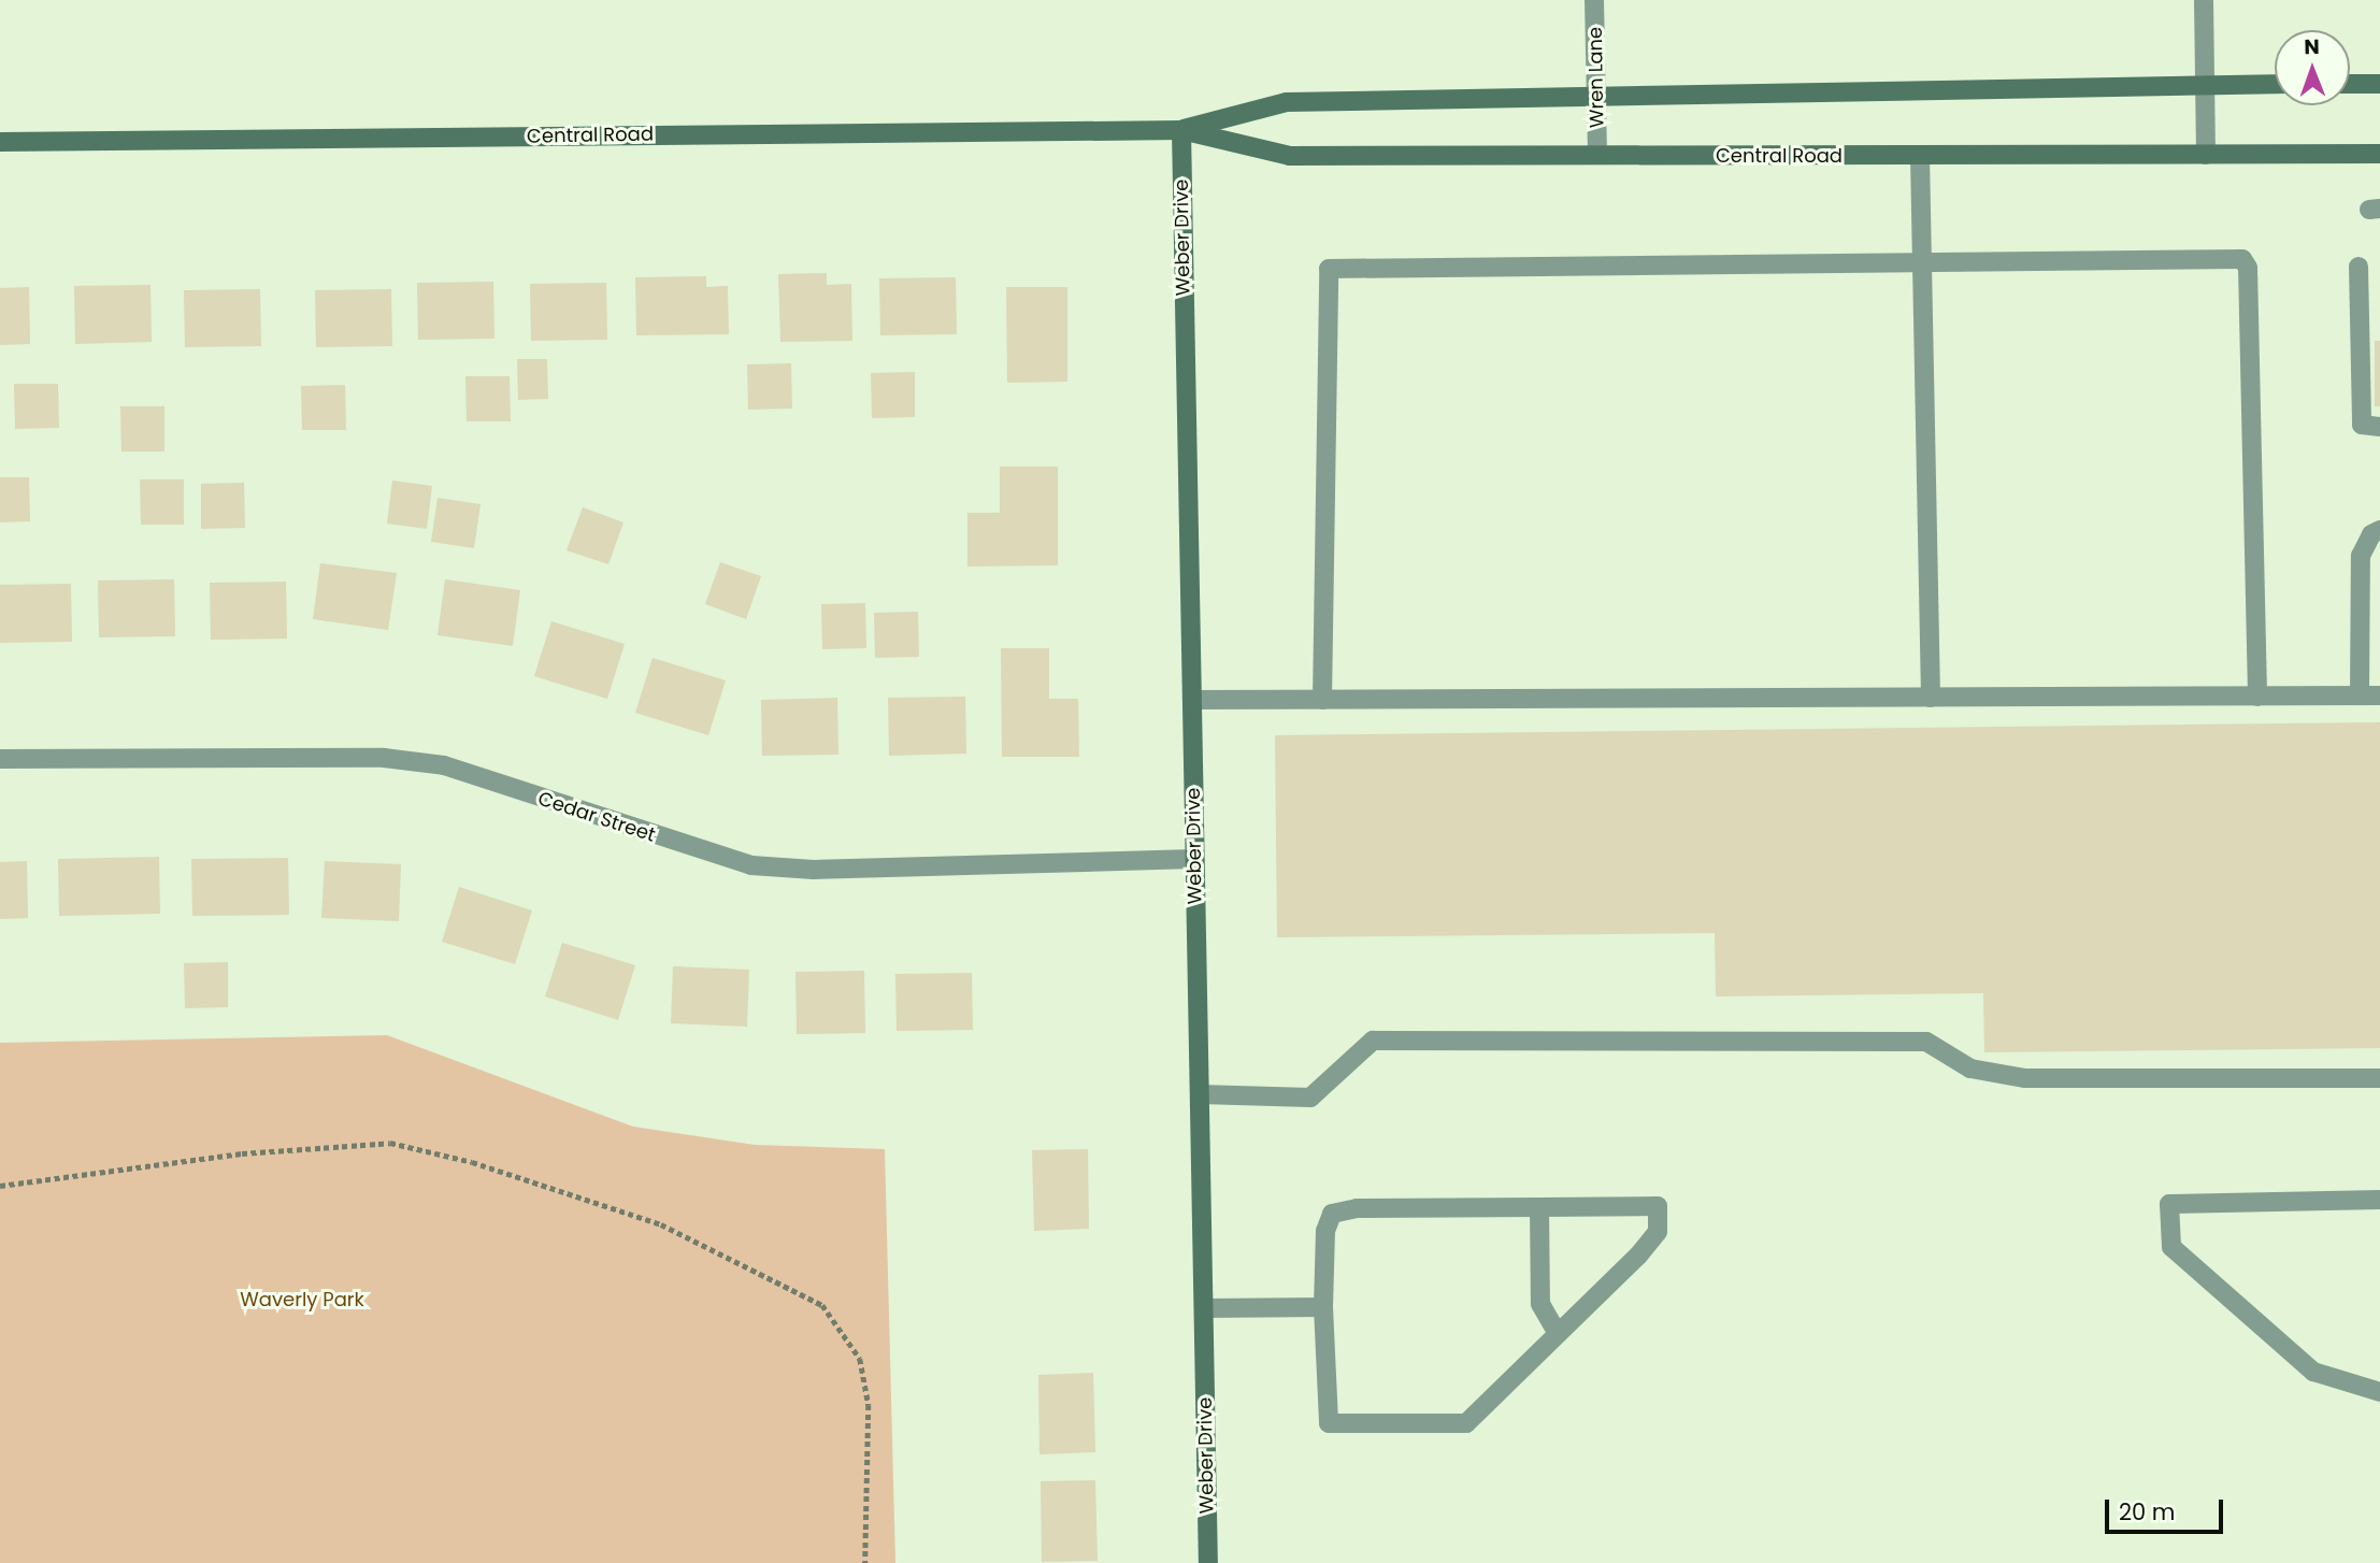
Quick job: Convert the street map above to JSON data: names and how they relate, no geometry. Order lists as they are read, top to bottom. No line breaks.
{"streets":{"street":["Wren Lane","Central Road","Weber Drive","Cedar Street"]},"crossings":[["Wren Lane","Central Road"],["Central Road","Weber Drive"],["Weber Drive","Cedar Street"]],"parks":["Waverly Park"],"scale_bar":"20 m","north":"top"}
